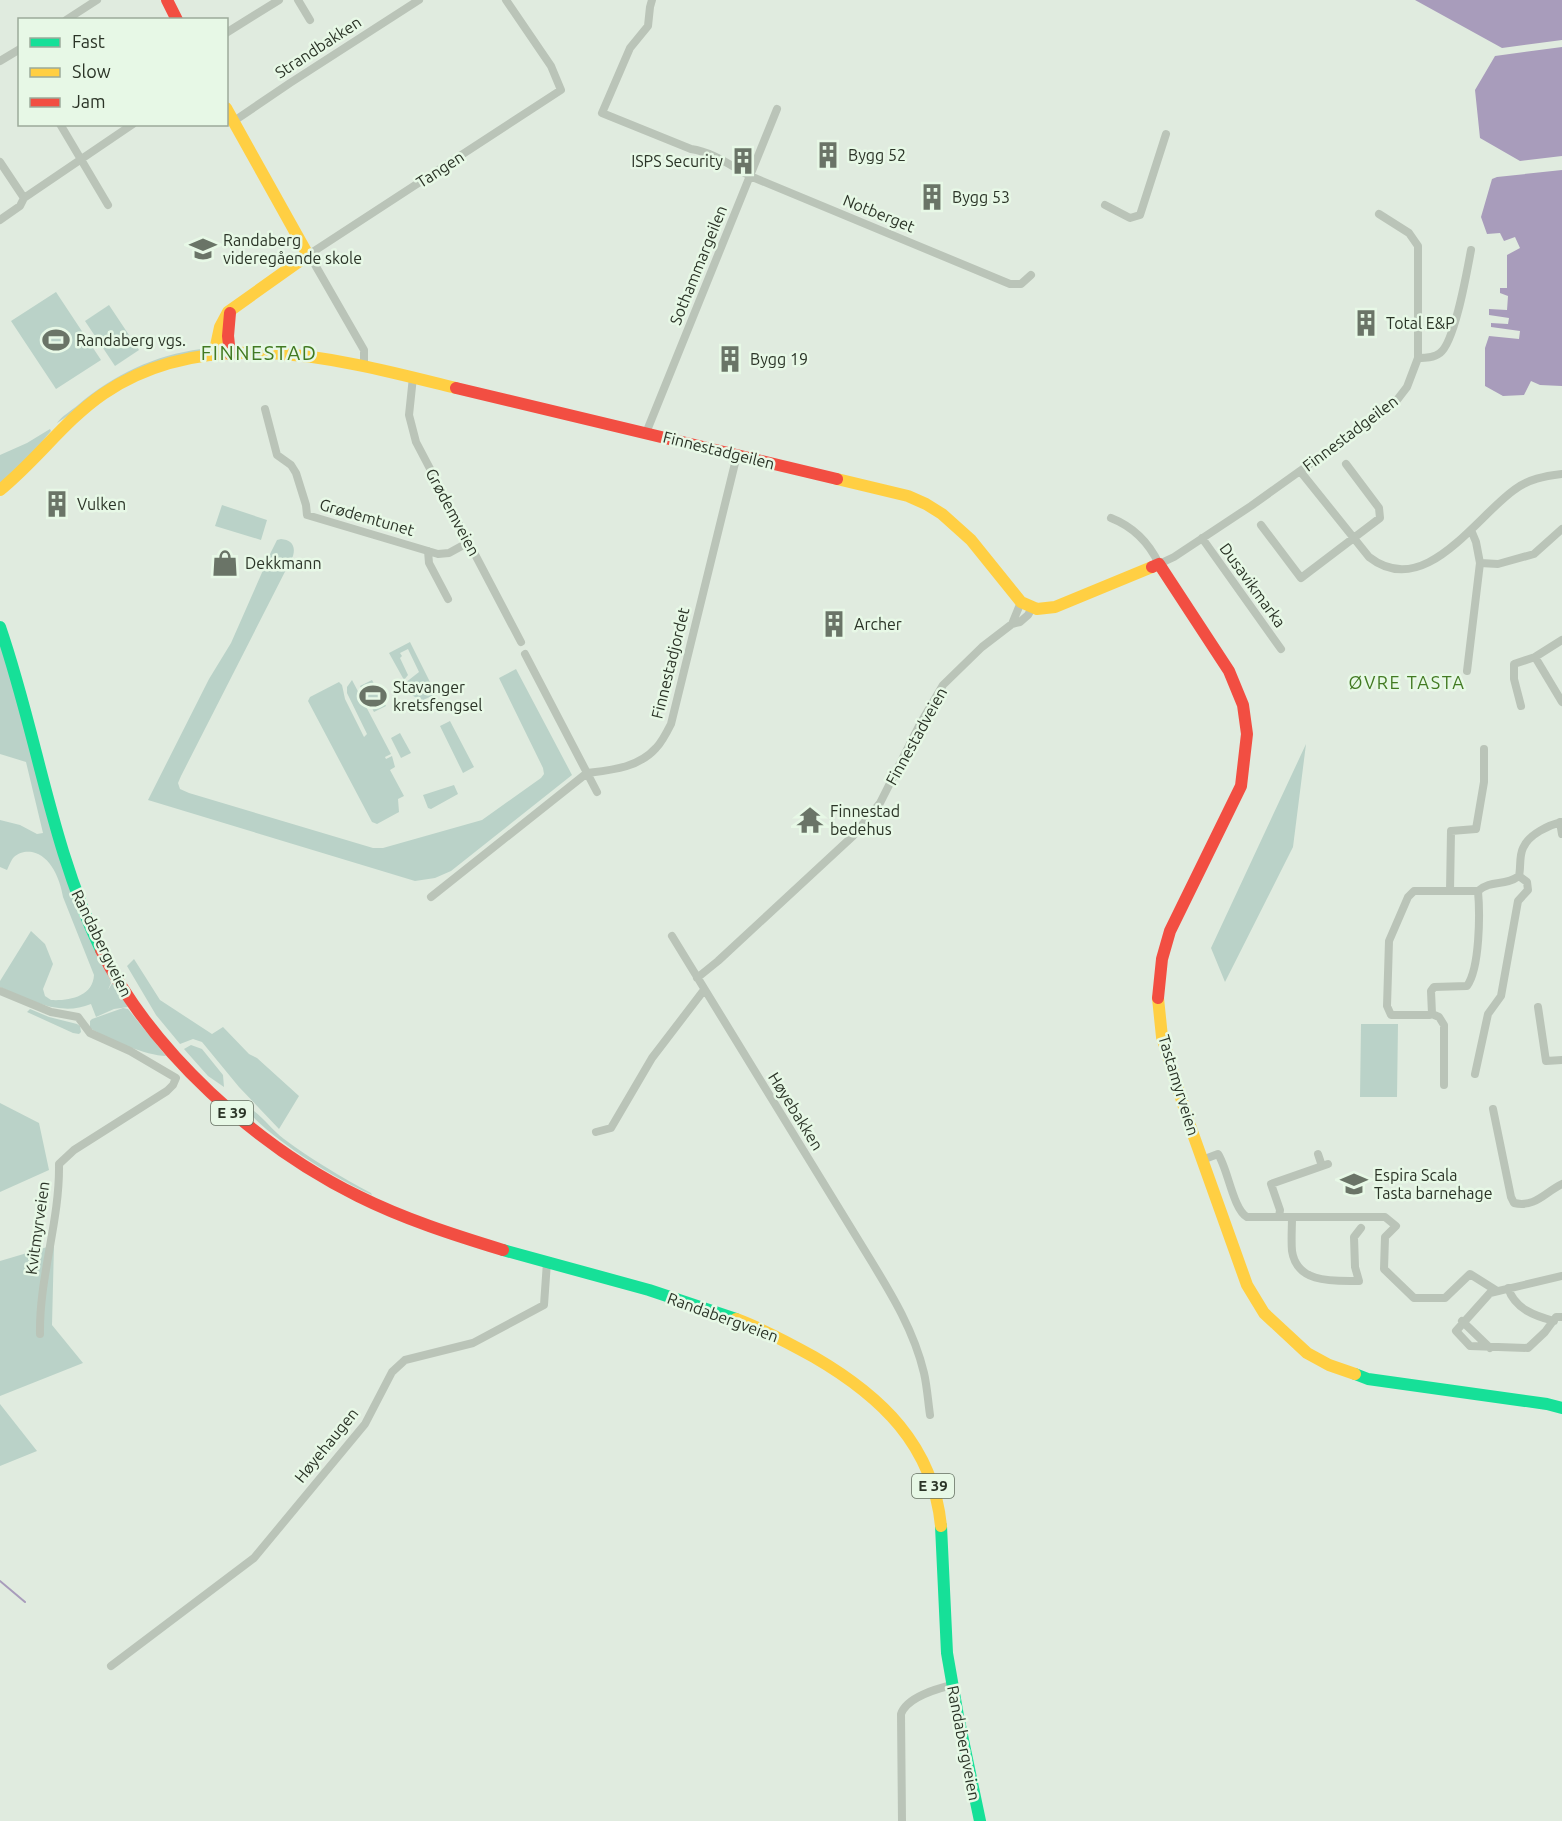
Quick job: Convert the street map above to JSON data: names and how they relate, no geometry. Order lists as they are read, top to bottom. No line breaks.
{"streets":{"main road":["Tangen","Finnestadgeilen","Finnestadveien","Randabergveien","Tastamyrveien","E 39"],"street":["Strandbakken","Notberget","Sothammargeilen","Grødemveien","Grødemtunet","Dusavikmarka","Finnestadjordet","Høyebakken","Kvitmyrveien","Høyehaugen"]},"crossings":[["Notberget","Sothammargeilen"],["Sothammargeilen","Finnestadgeilen"],["Finnestadgeilen","Grødemveien"],["Finnestadgeilen","Dusavikmarka"],["Finnestadgeilen","Finnestadjordet"],["Finnestadgeilen","Finnestadveien"],["Finnestadgeilen","Tastamyrveien"],["Grødemveien","Grødemtunet"],["Finnestadveien","Tastamyrveien"],["Randabergveien","Høyehaugen"]],"districts":["FINNESTAD","ØVRE TASTA"],"places":{"building":["Bygg 52","ISPS Security","Bygg 53","Total E&P","Bygg 19","Vulken","Archer"],"school or university":["Randaberg videregående skole","Espira Scala Tasta barnehage"],"sports":["Randaberg vgs.","Stavanger kretsfengsel"],"shop":["Dekkmann"],"temple":["Finnestad bedehus"]},"legend":["Fast","Slow","Jam"]}
